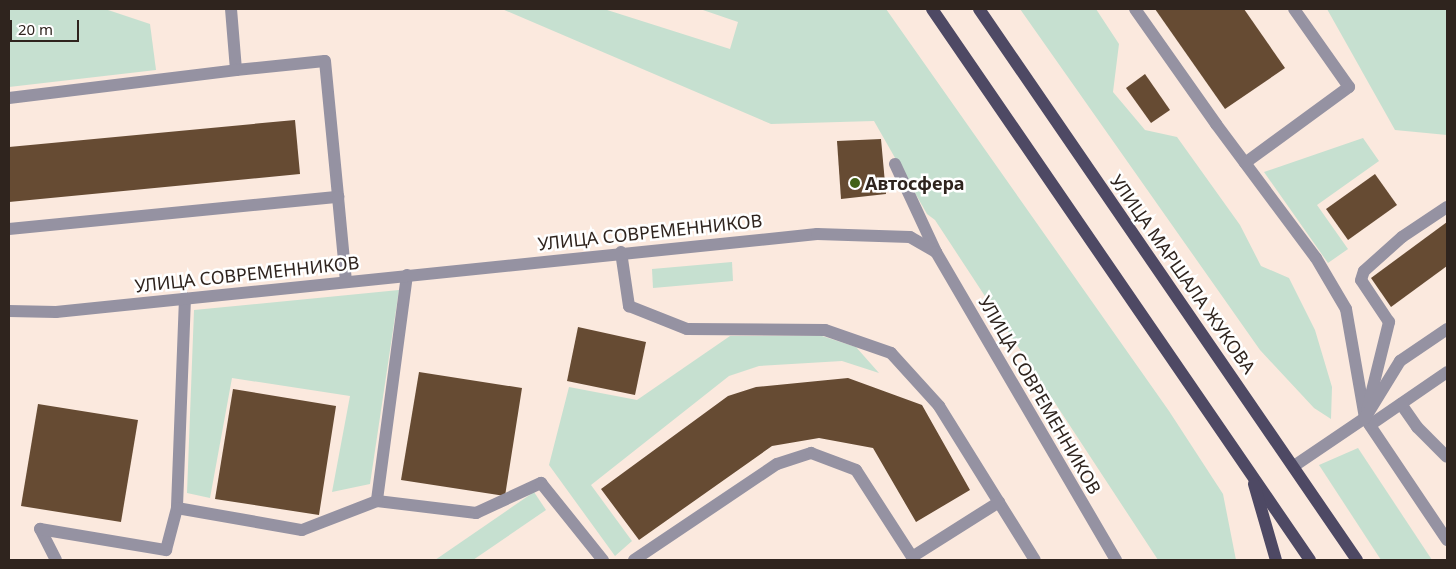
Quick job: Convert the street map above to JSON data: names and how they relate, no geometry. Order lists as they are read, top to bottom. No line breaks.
{"streets":{"main road":["УЛИЦА МАРШАЛА ЖУКОВА"],"street":["УЛИЦА СОВРЕМЕННИКОВ"]},"places":["Автосфера"],"scale_bar":"20 m"}
